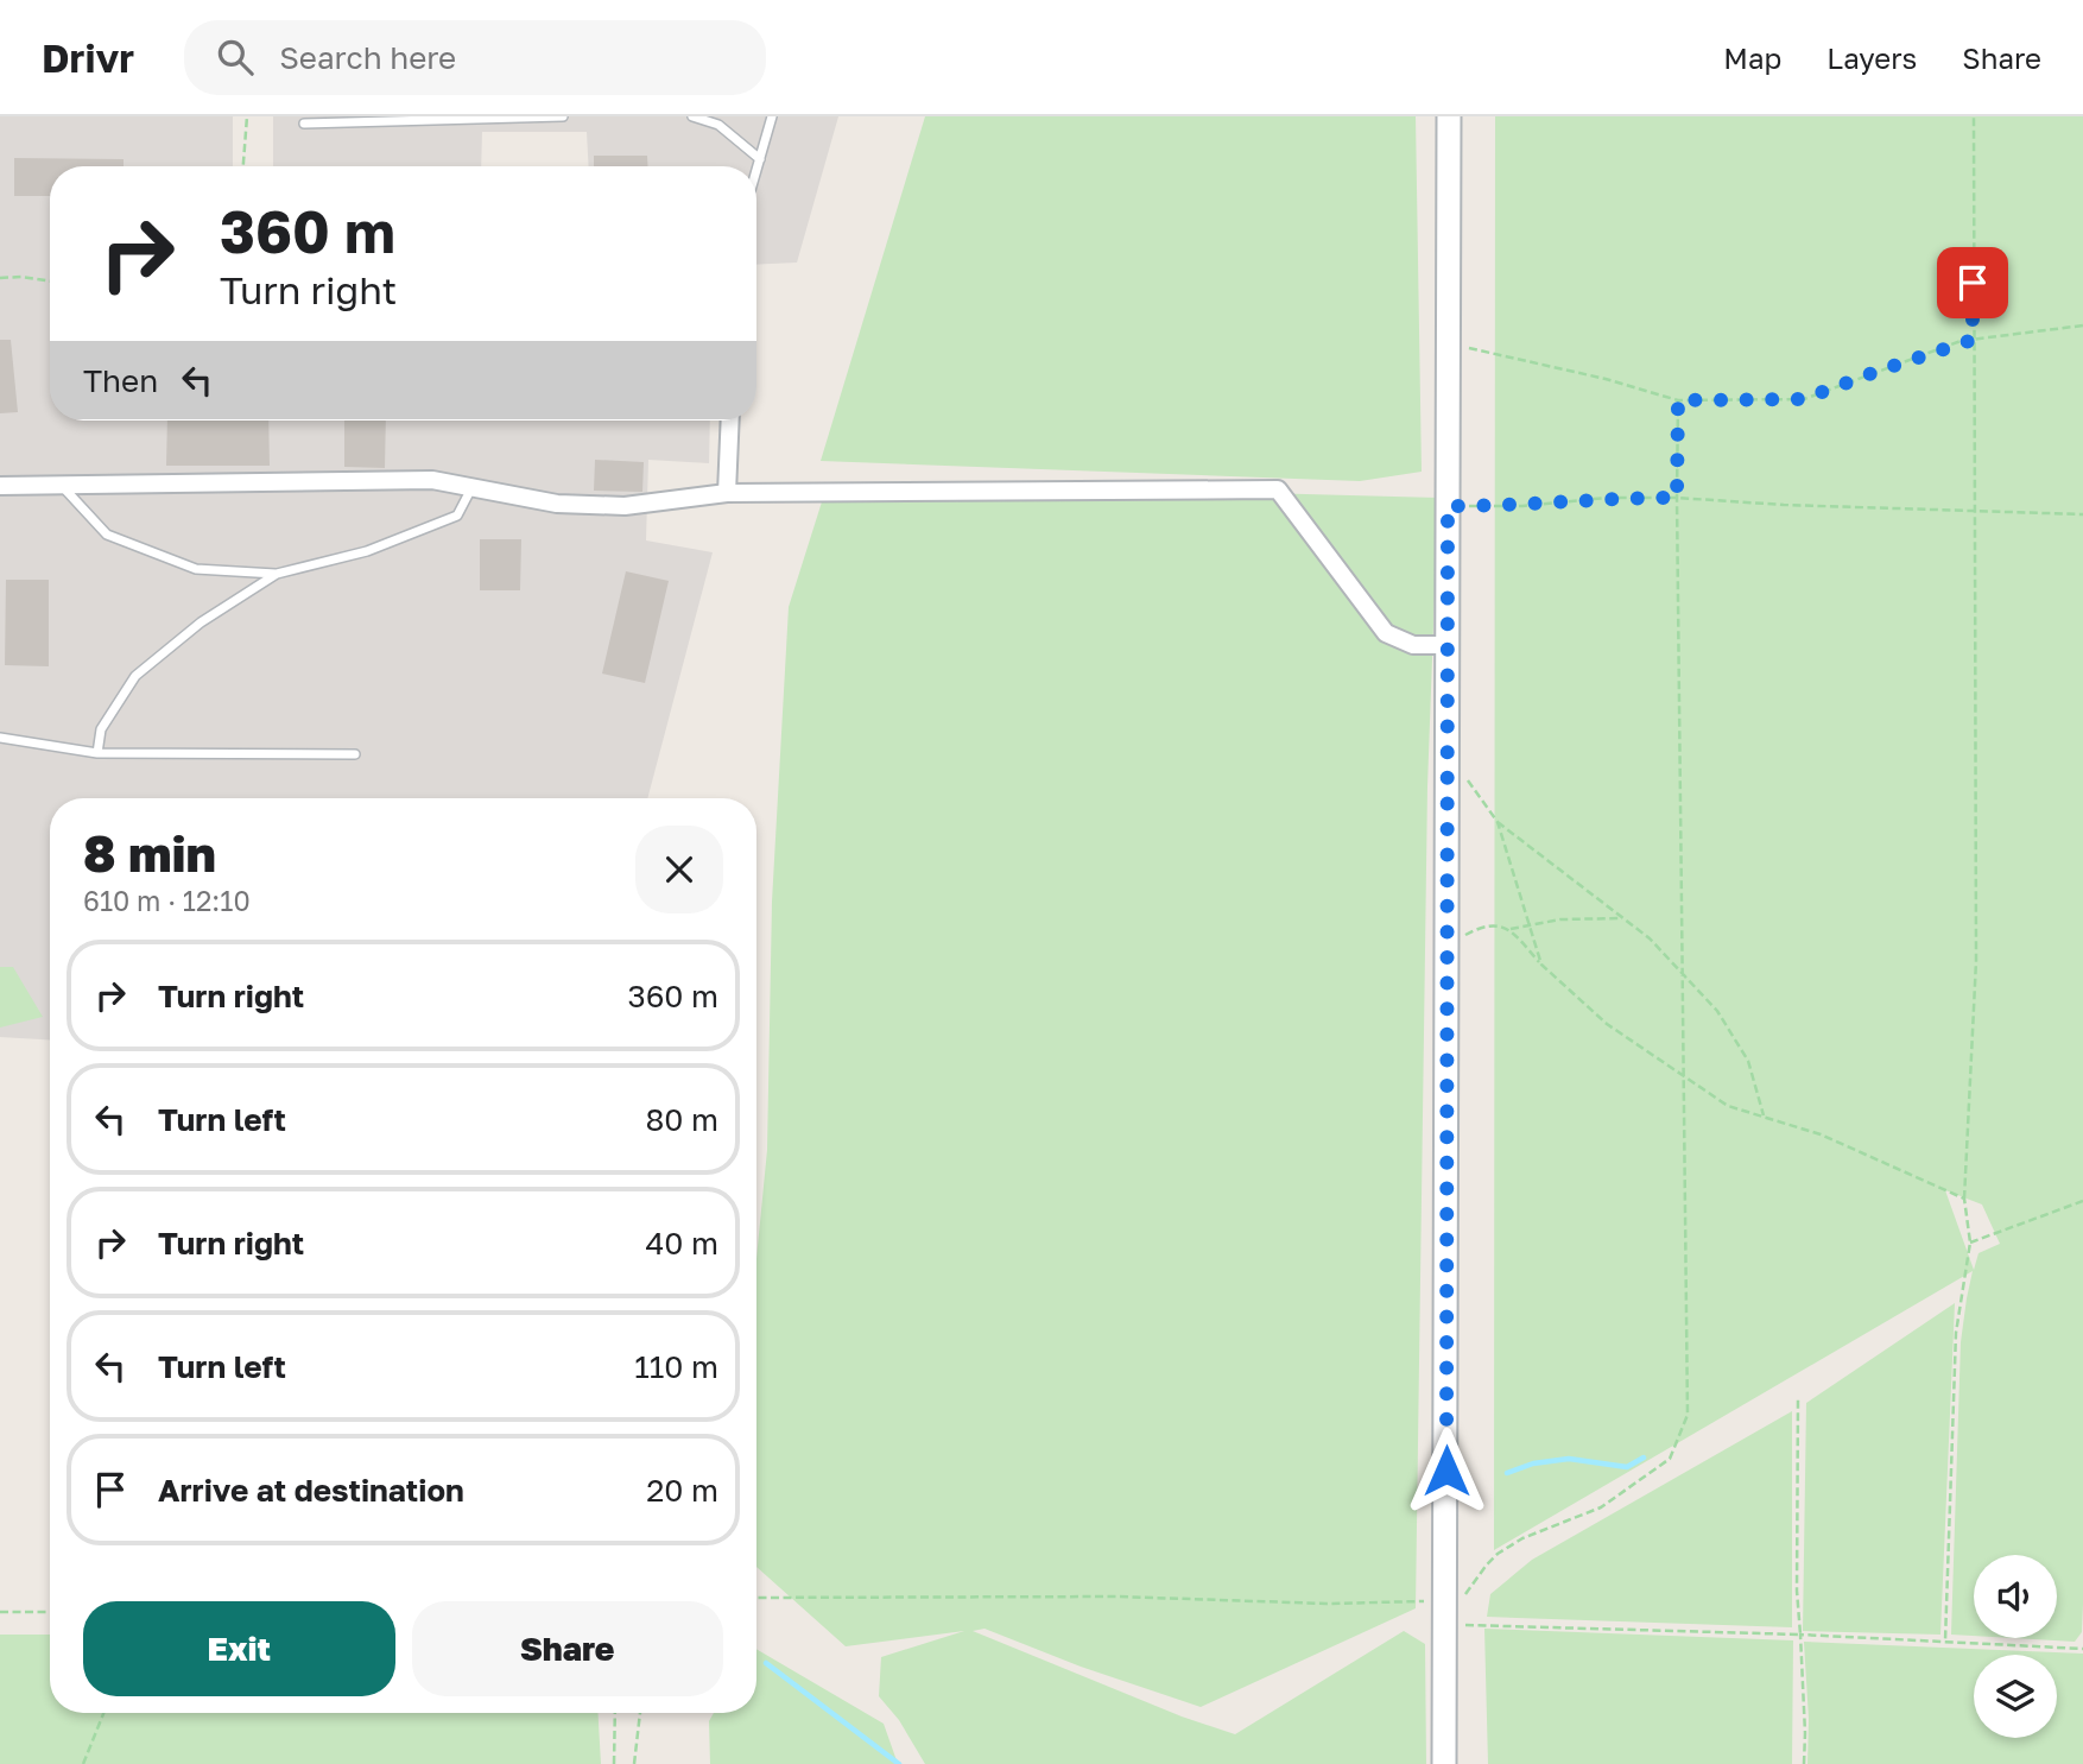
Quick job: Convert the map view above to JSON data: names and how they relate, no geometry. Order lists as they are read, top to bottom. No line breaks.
{"page":{"header":"Drivr","search":"Search here","nav":["Map","Layers","Share"],"turn":["360 m","Turn right"],"then":"Then","heading":["8 min","610 m · 12:10"],"list":[{"name":"Turn right","value":"360 m"},{"name":"Turn left","value":"80 m"},{"name":"Turn right","value":"40 m"},{"name":"Turn left","value":"110 m"},{"name":"Arrive at destination","value":"20 m"}],"buttons":["Exit","Share"]}}
